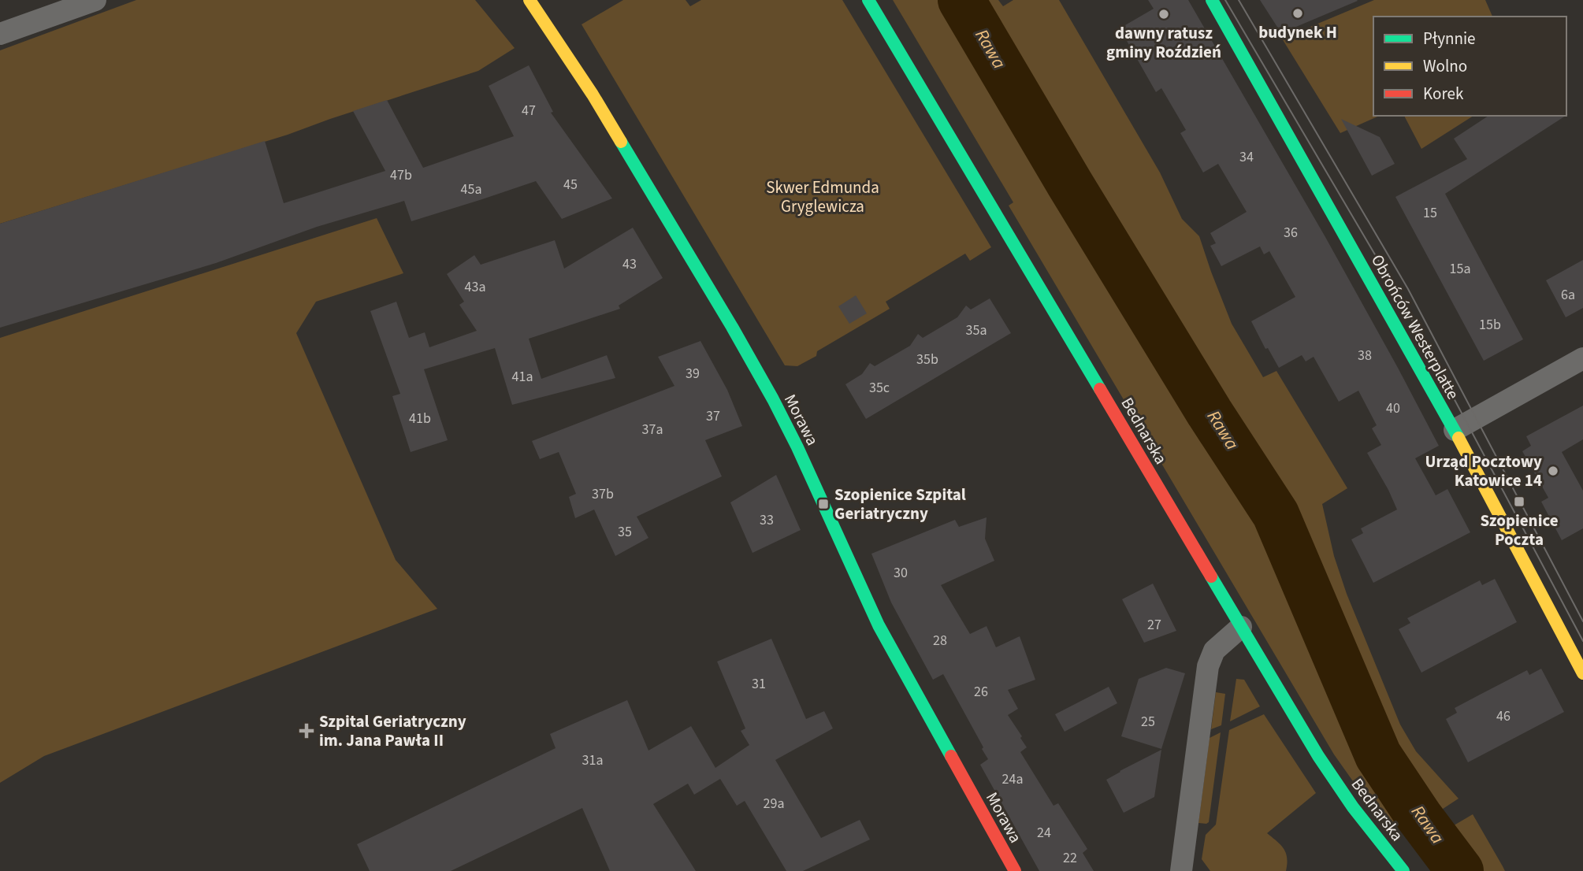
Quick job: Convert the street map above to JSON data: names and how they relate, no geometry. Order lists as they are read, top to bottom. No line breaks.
{"streets":{"street":["Obrońców Westerplatte","Morawa","Bednarska"]},"water":["Rawa"],"parks":["Skwer Edmunda Gryglewicza"],"places":{"other":["budynek H","dawny ratusz gminy Roździeń","Urząd Pocztowy Katowice 14"],"transit":["Szopienice Poczta","Szopienice Szpital Geriatryczny"],"health":["Szpital Geriatryczny im. Jana Pawła II"]},"house_numbers":["47","34","47b","45","45a","15","36","43","15a","43a","6a","15b","35a","38","35b","39","41a","35c","40","37","41b","37a","37b","33","35","30","27","28","31","26","46","25","31a","24a","29a","24","22"],"legend":["Płynnie","Wolno","Korek"]}
